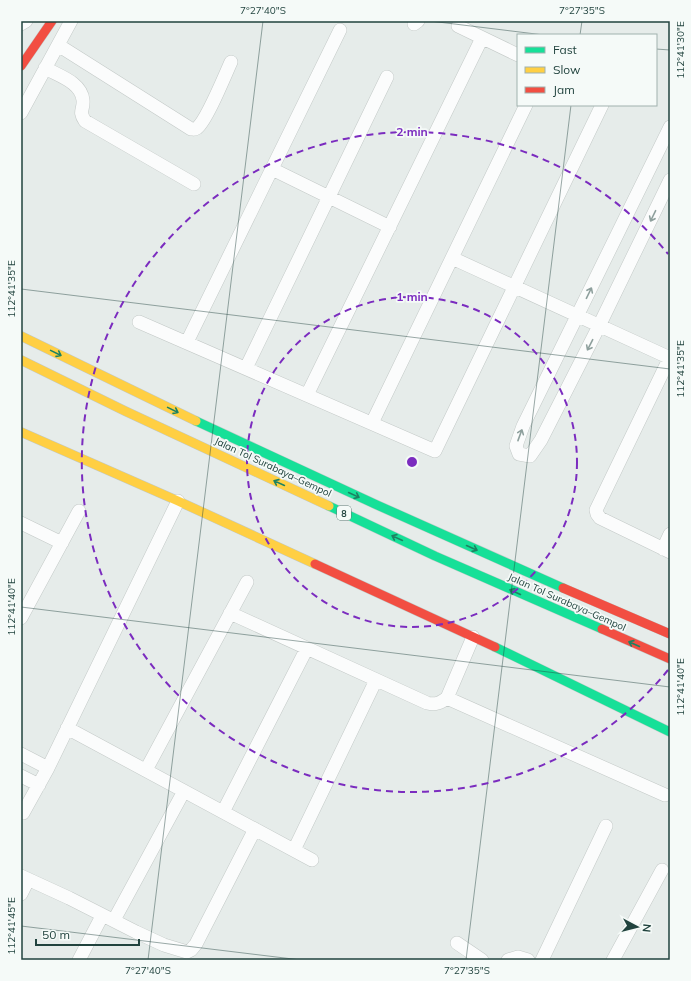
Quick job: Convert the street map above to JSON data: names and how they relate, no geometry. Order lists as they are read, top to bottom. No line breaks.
{"streets":{"main road":["Jalan Tol Surabaya–Gempol","8"]},"legend":["Fast","Slow","Jam"],"scale_bar":"50 m","north":"right","coordinates":["7°27'40\"S","7°27'35\"S","112°41'30\"E","112°41'35\"E","112°41'40\"E","112°41'45\"E"],"rings":["2 min","1 min"]}
